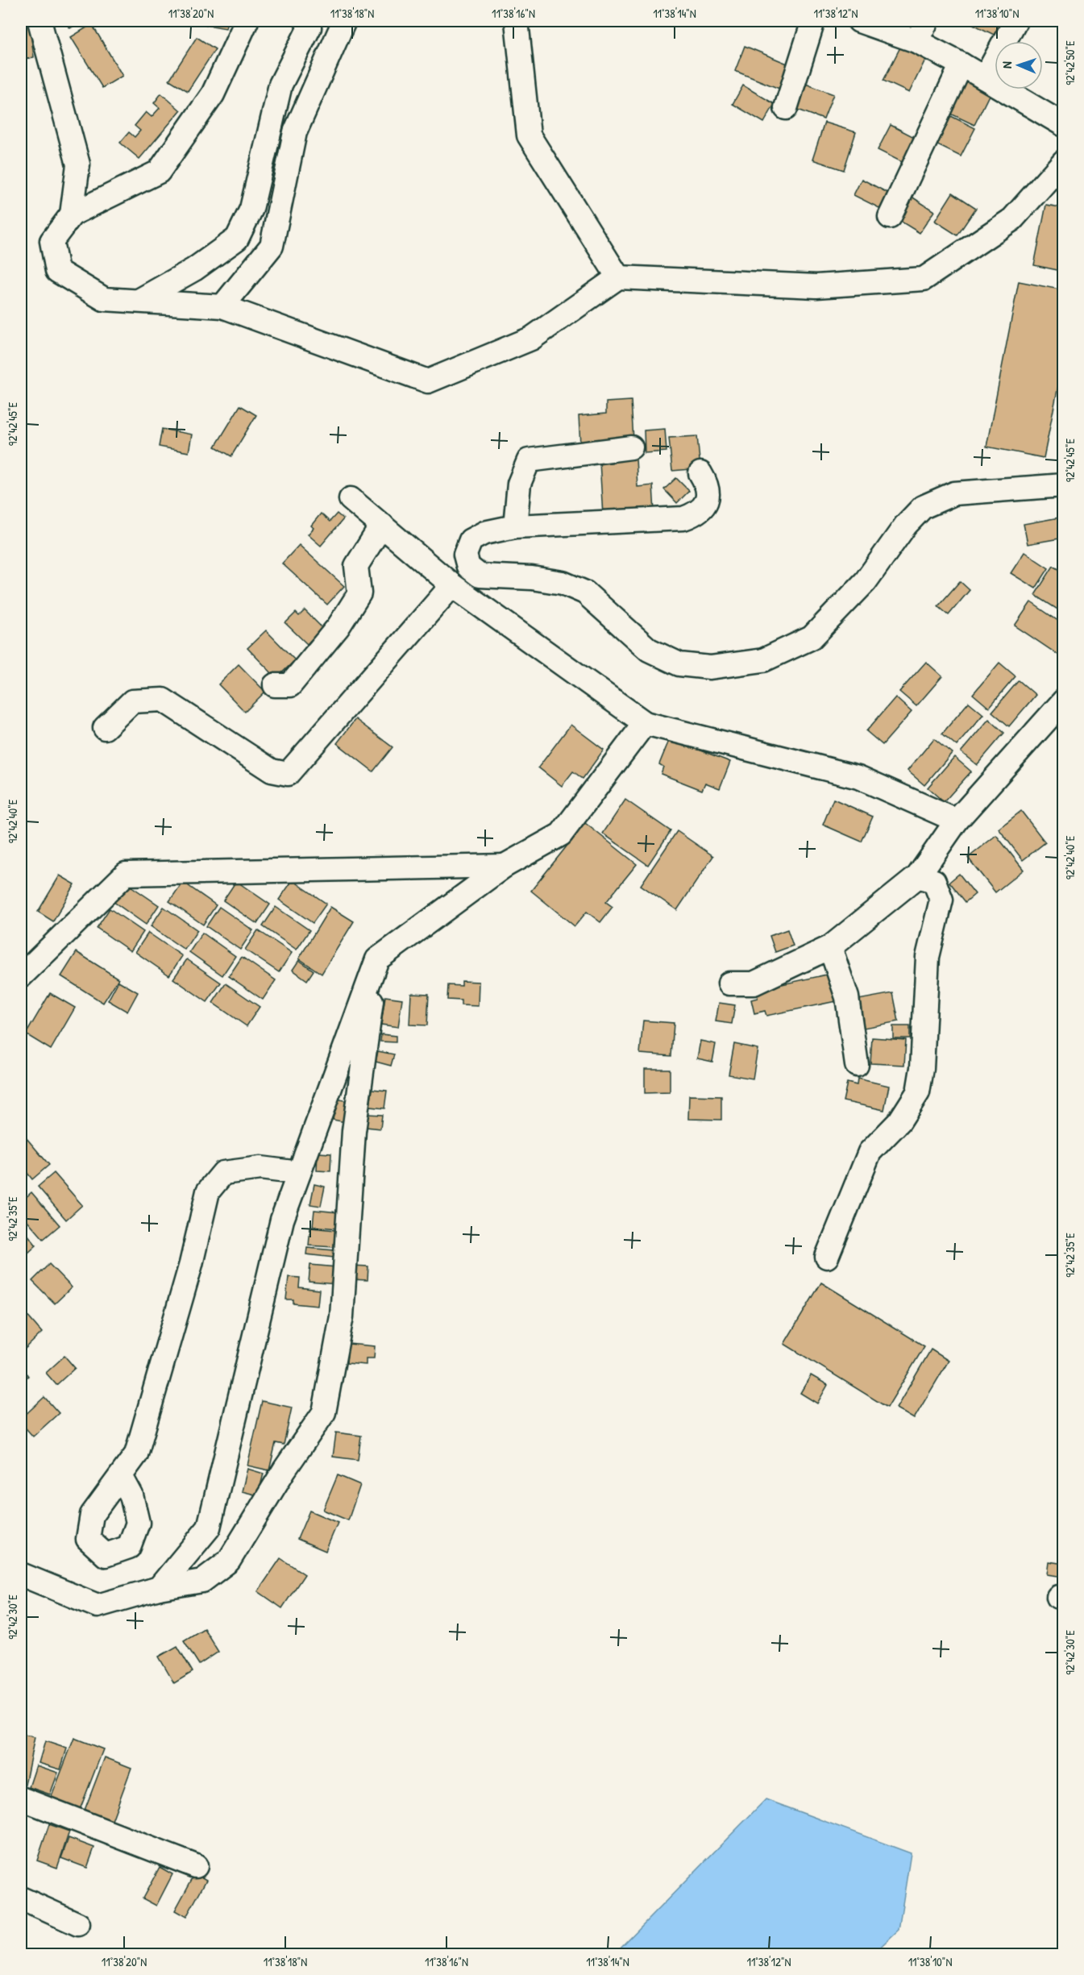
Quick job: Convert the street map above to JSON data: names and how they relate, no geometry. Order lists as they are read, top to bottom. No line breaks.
{"north":"left","coordinates":["11°38'20\"N","11°38'18\"N","11°38'16\"N","11°38'14\"N","11°38'12\"N","11°38'10\"N","92°42'50\"E","92°42'45\"E","92°42'40\"E","92°42'35\"E","92°42'30\"E"]}
